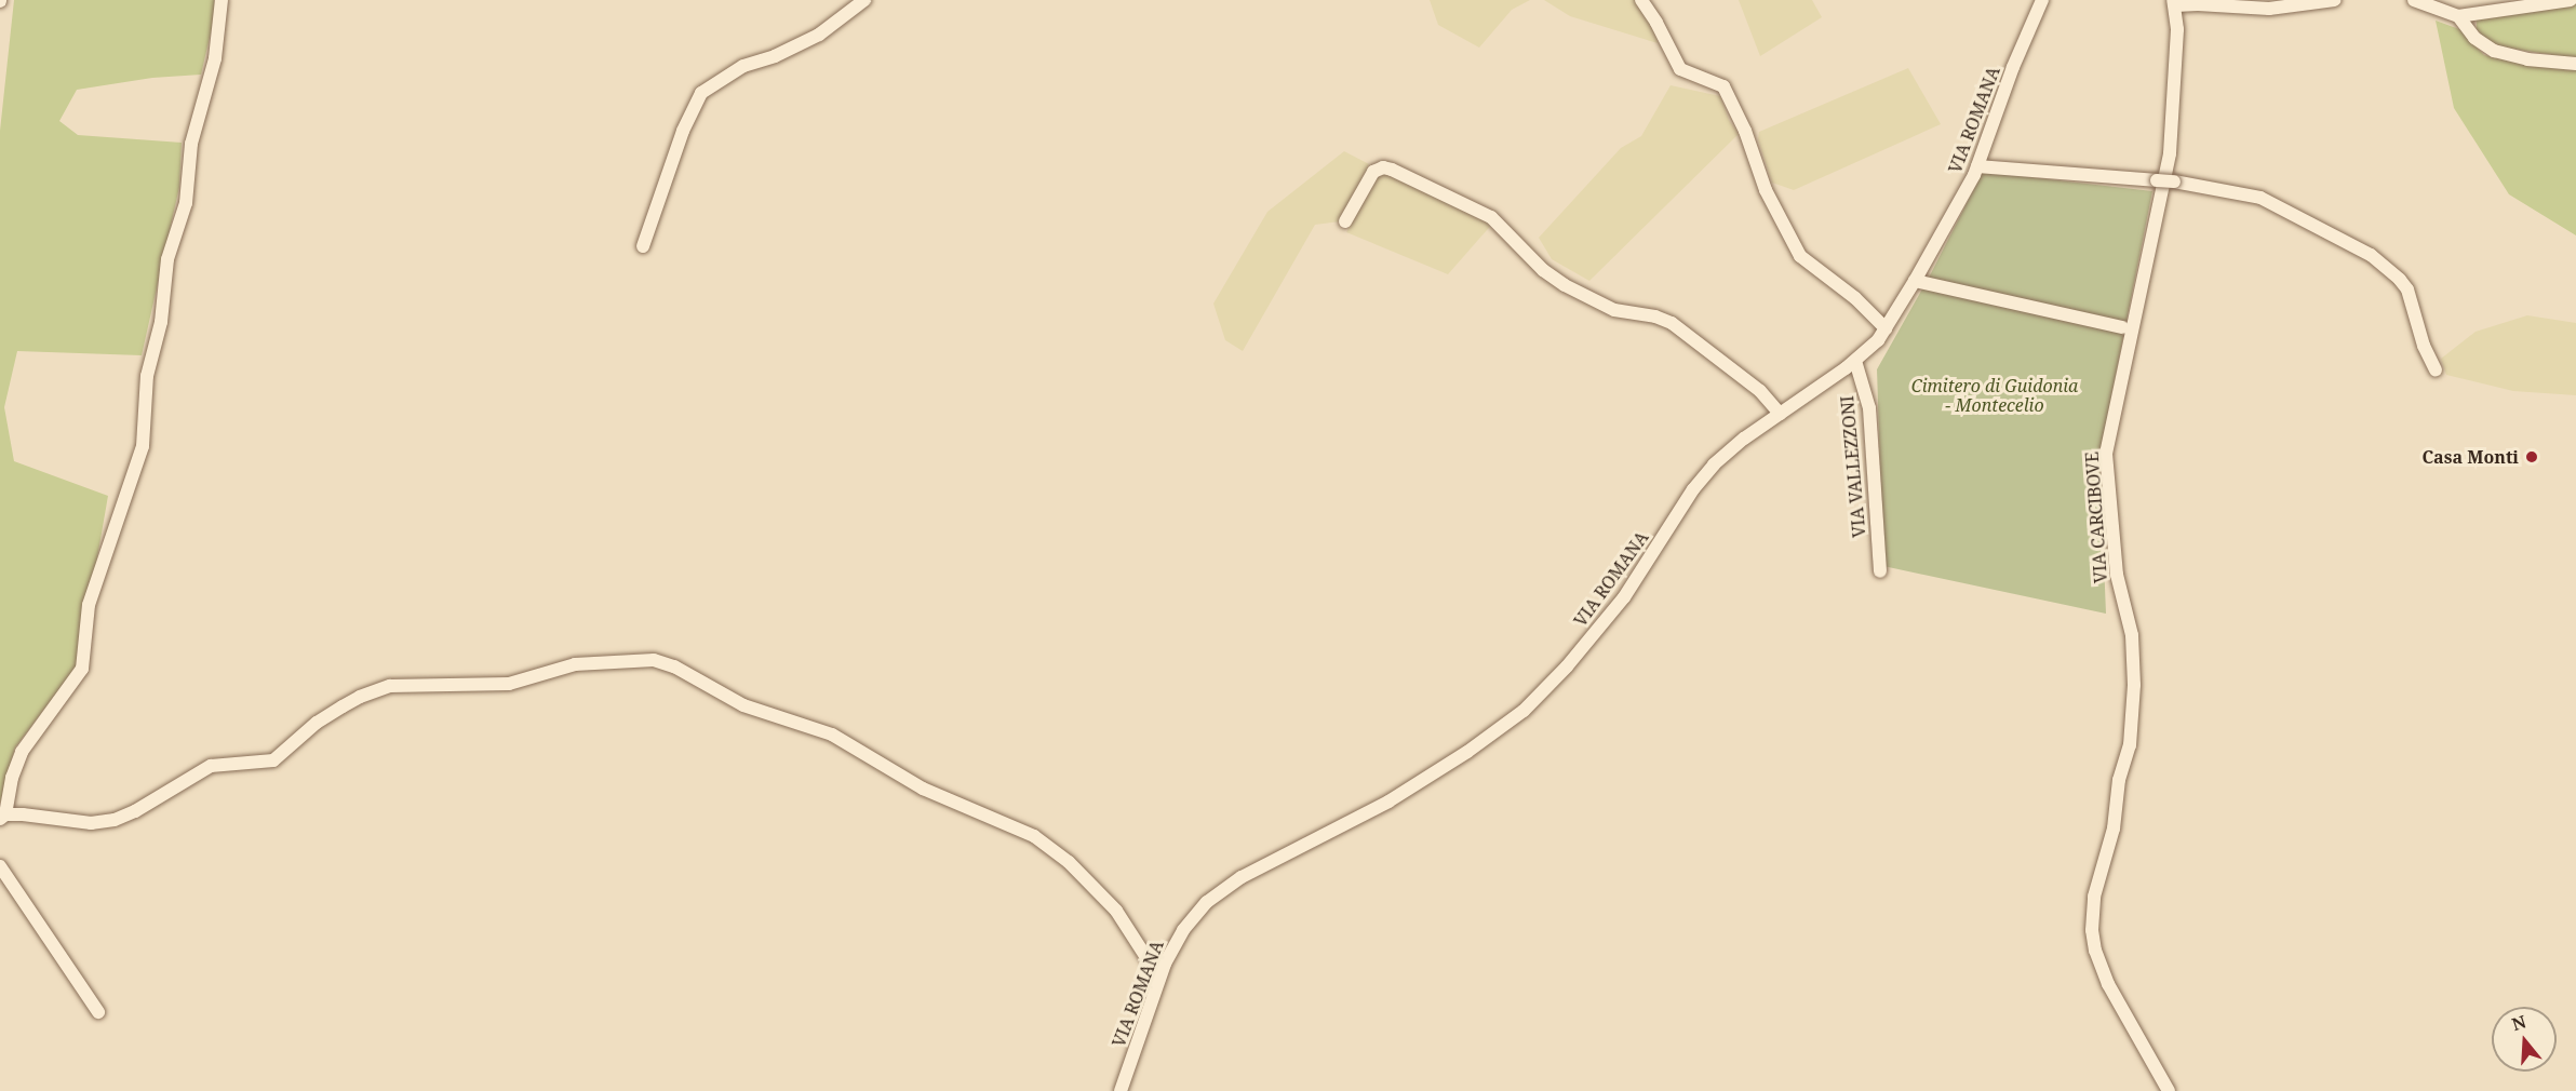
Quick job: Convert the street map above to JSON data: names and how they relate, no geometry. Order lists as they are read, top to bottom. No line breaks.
{"streets":{"street":["VIA ROMANA","VIA VALLEZZONI","VIA CARCIBOVE"]},"crossings":[["VIA ROMANA","VIA VALLEZZONI"]],"parks":["Cimitero di Guidonia - Montecelio"],"places":["Casa Monti"],"north":"top"}
